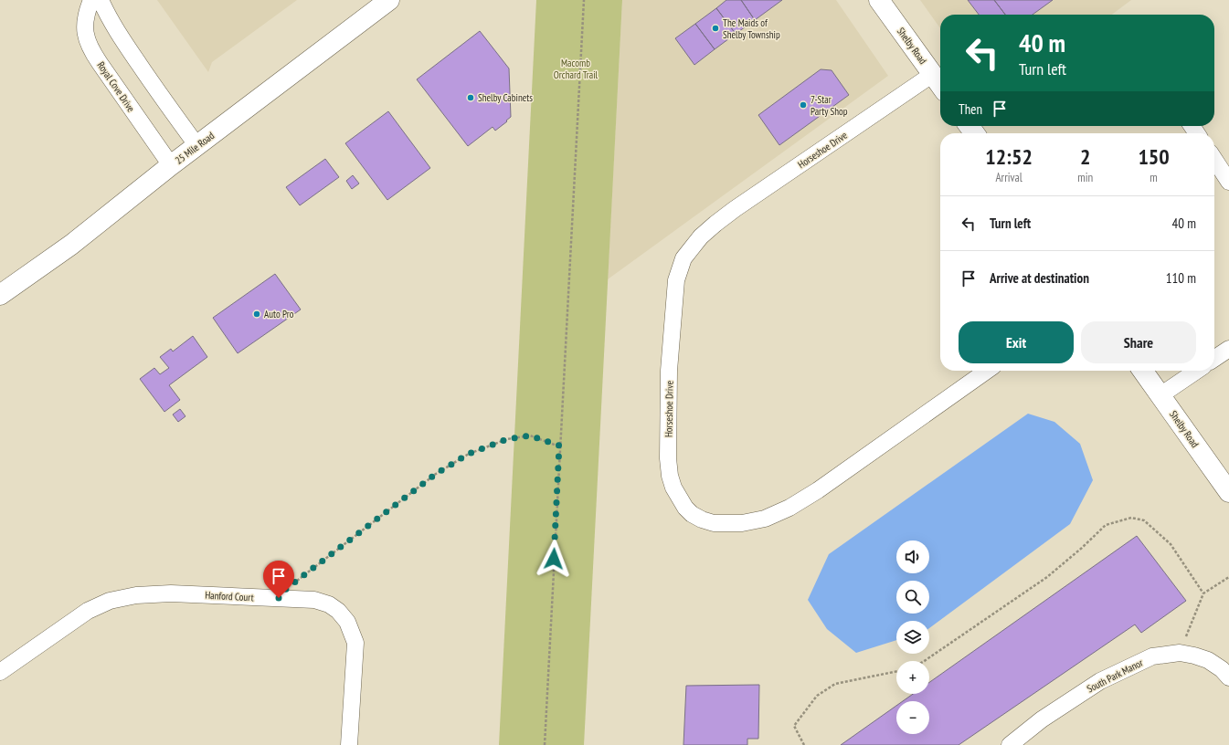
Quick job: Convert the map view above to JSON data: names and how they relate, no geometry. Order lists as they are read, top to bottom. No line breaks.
{"streets":{"street":["Shelby Road","Royal Cove Drive","25 Mile Road","Horseshoe Drive","Hanford Court","South Park Manor"]},"crossings":[["Shelby Road","Horseshoe Drive"],["Royal Cove Drive","25 Mile Road"]],"parks":["Macomb Orchard Trail"],"places":["The Maids of Shelby Township","Shelby Cabinets","7-Star Party Shop","Auto Pro"],"page":{"turn":["40 m","Turn left"],"then":"Then","eta":["12:52","Arrival","2","min","150","m"],"list":[{"name":"Turn left","value":"40 m"},{"name":"Arrive at destination","value":"110 m"}],"buttons":["Exit","Share"],"map_buttons":["+","−"]}}
